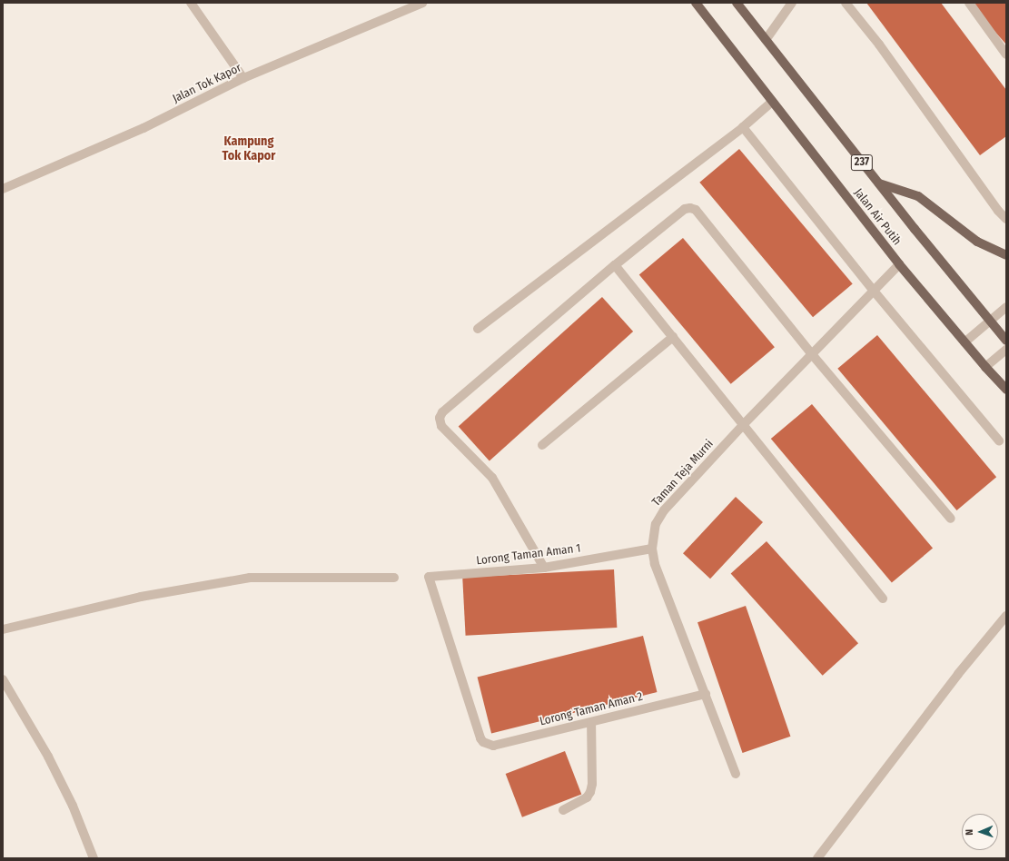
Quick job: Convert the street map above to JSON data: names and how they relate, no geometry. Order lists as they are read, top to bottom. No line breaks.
{"streets":{"main road":["237","Jalan Air Putih"],"street":["Jalan Tok Kapor","Taman Teja Murni","Lorong Taman Aman 1","Lorong Taman Aman 2"]},"crossings":[["Jalan Air Putih","Taman Teja Murni"],["Taman Teja Murni","Lorong Taman Aman 1"],["Taman Teja Murni","Lorong Taman Aman 2"],["Lorong Taman Aman 1","Lorong Taman Aman 2"]],"districts":["Kampung Tok Kapor"],"north":"left"}
